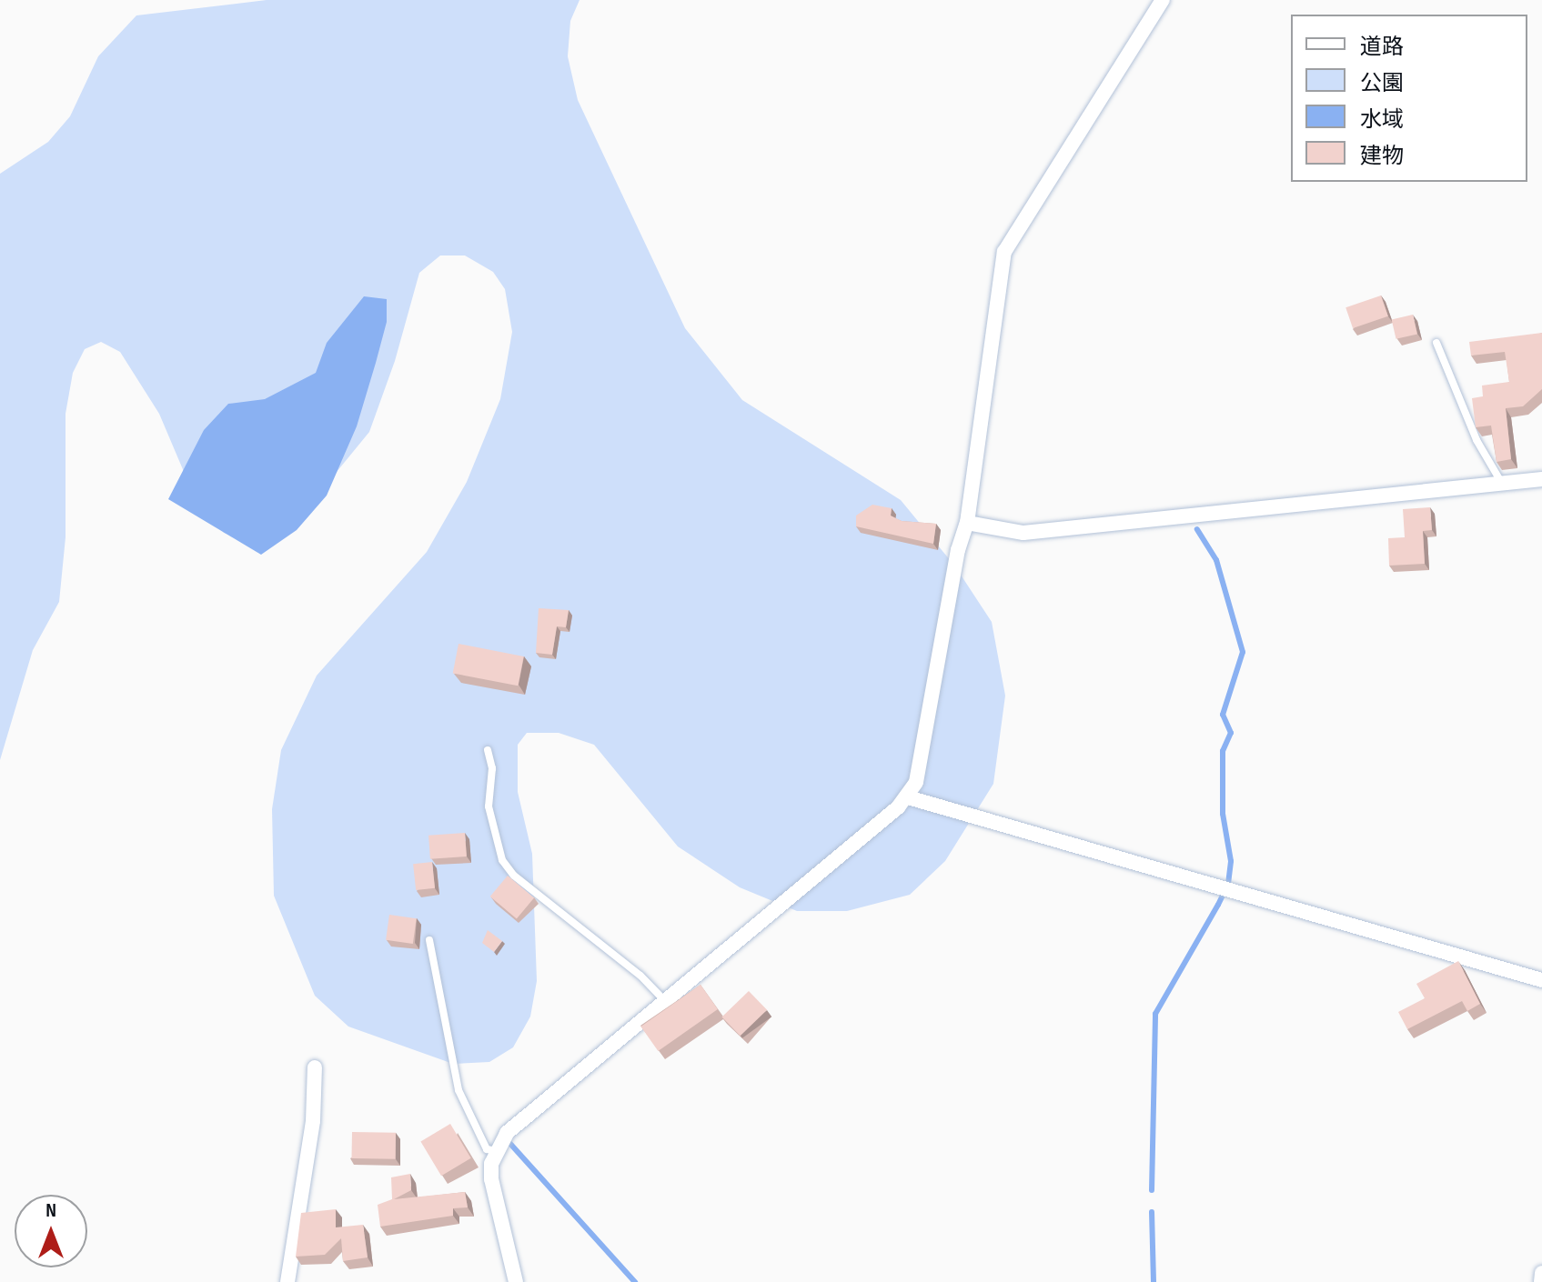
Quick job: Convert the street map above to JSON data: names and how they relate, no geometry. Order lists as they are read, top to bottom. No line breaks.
{"legend":["道路","公園","水域","建物"],"north":"top"}
